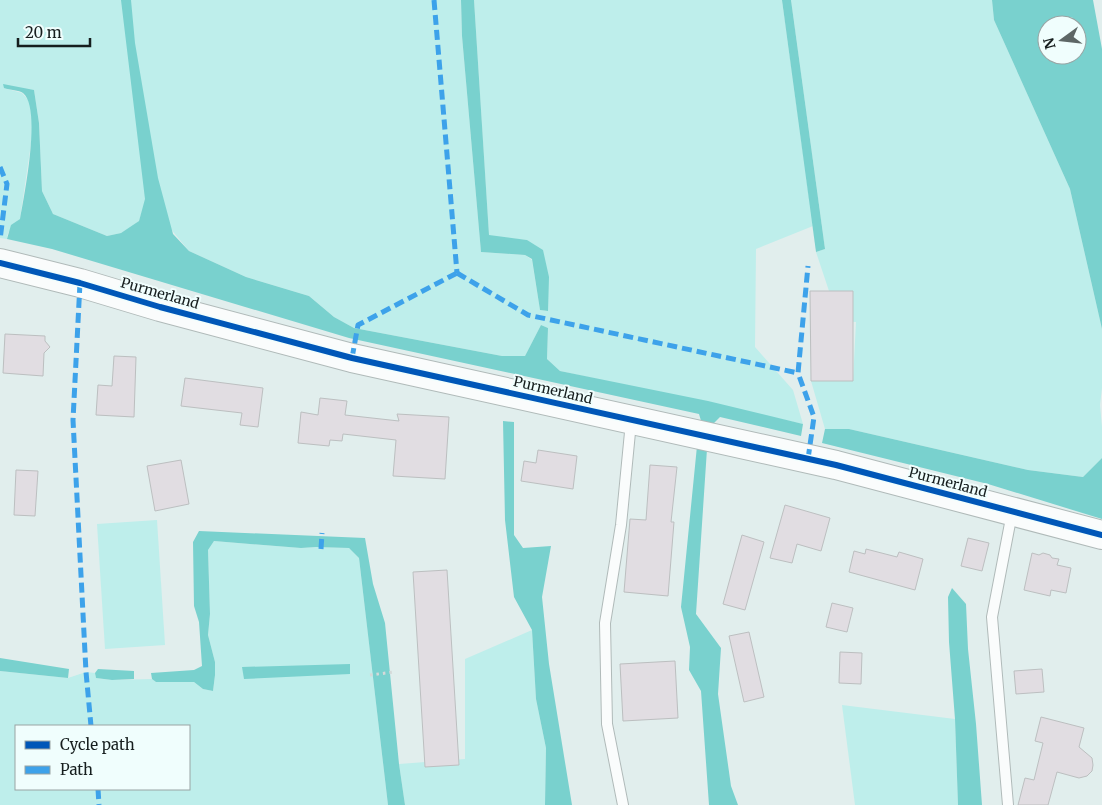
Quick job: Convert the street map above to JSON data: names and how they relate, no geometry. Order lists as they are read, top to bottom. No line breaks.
{"streets":{"street":["Purmerland"]},"legend":["Cycle path","Path"],"scale_bar":"20 m","north":"left"}
